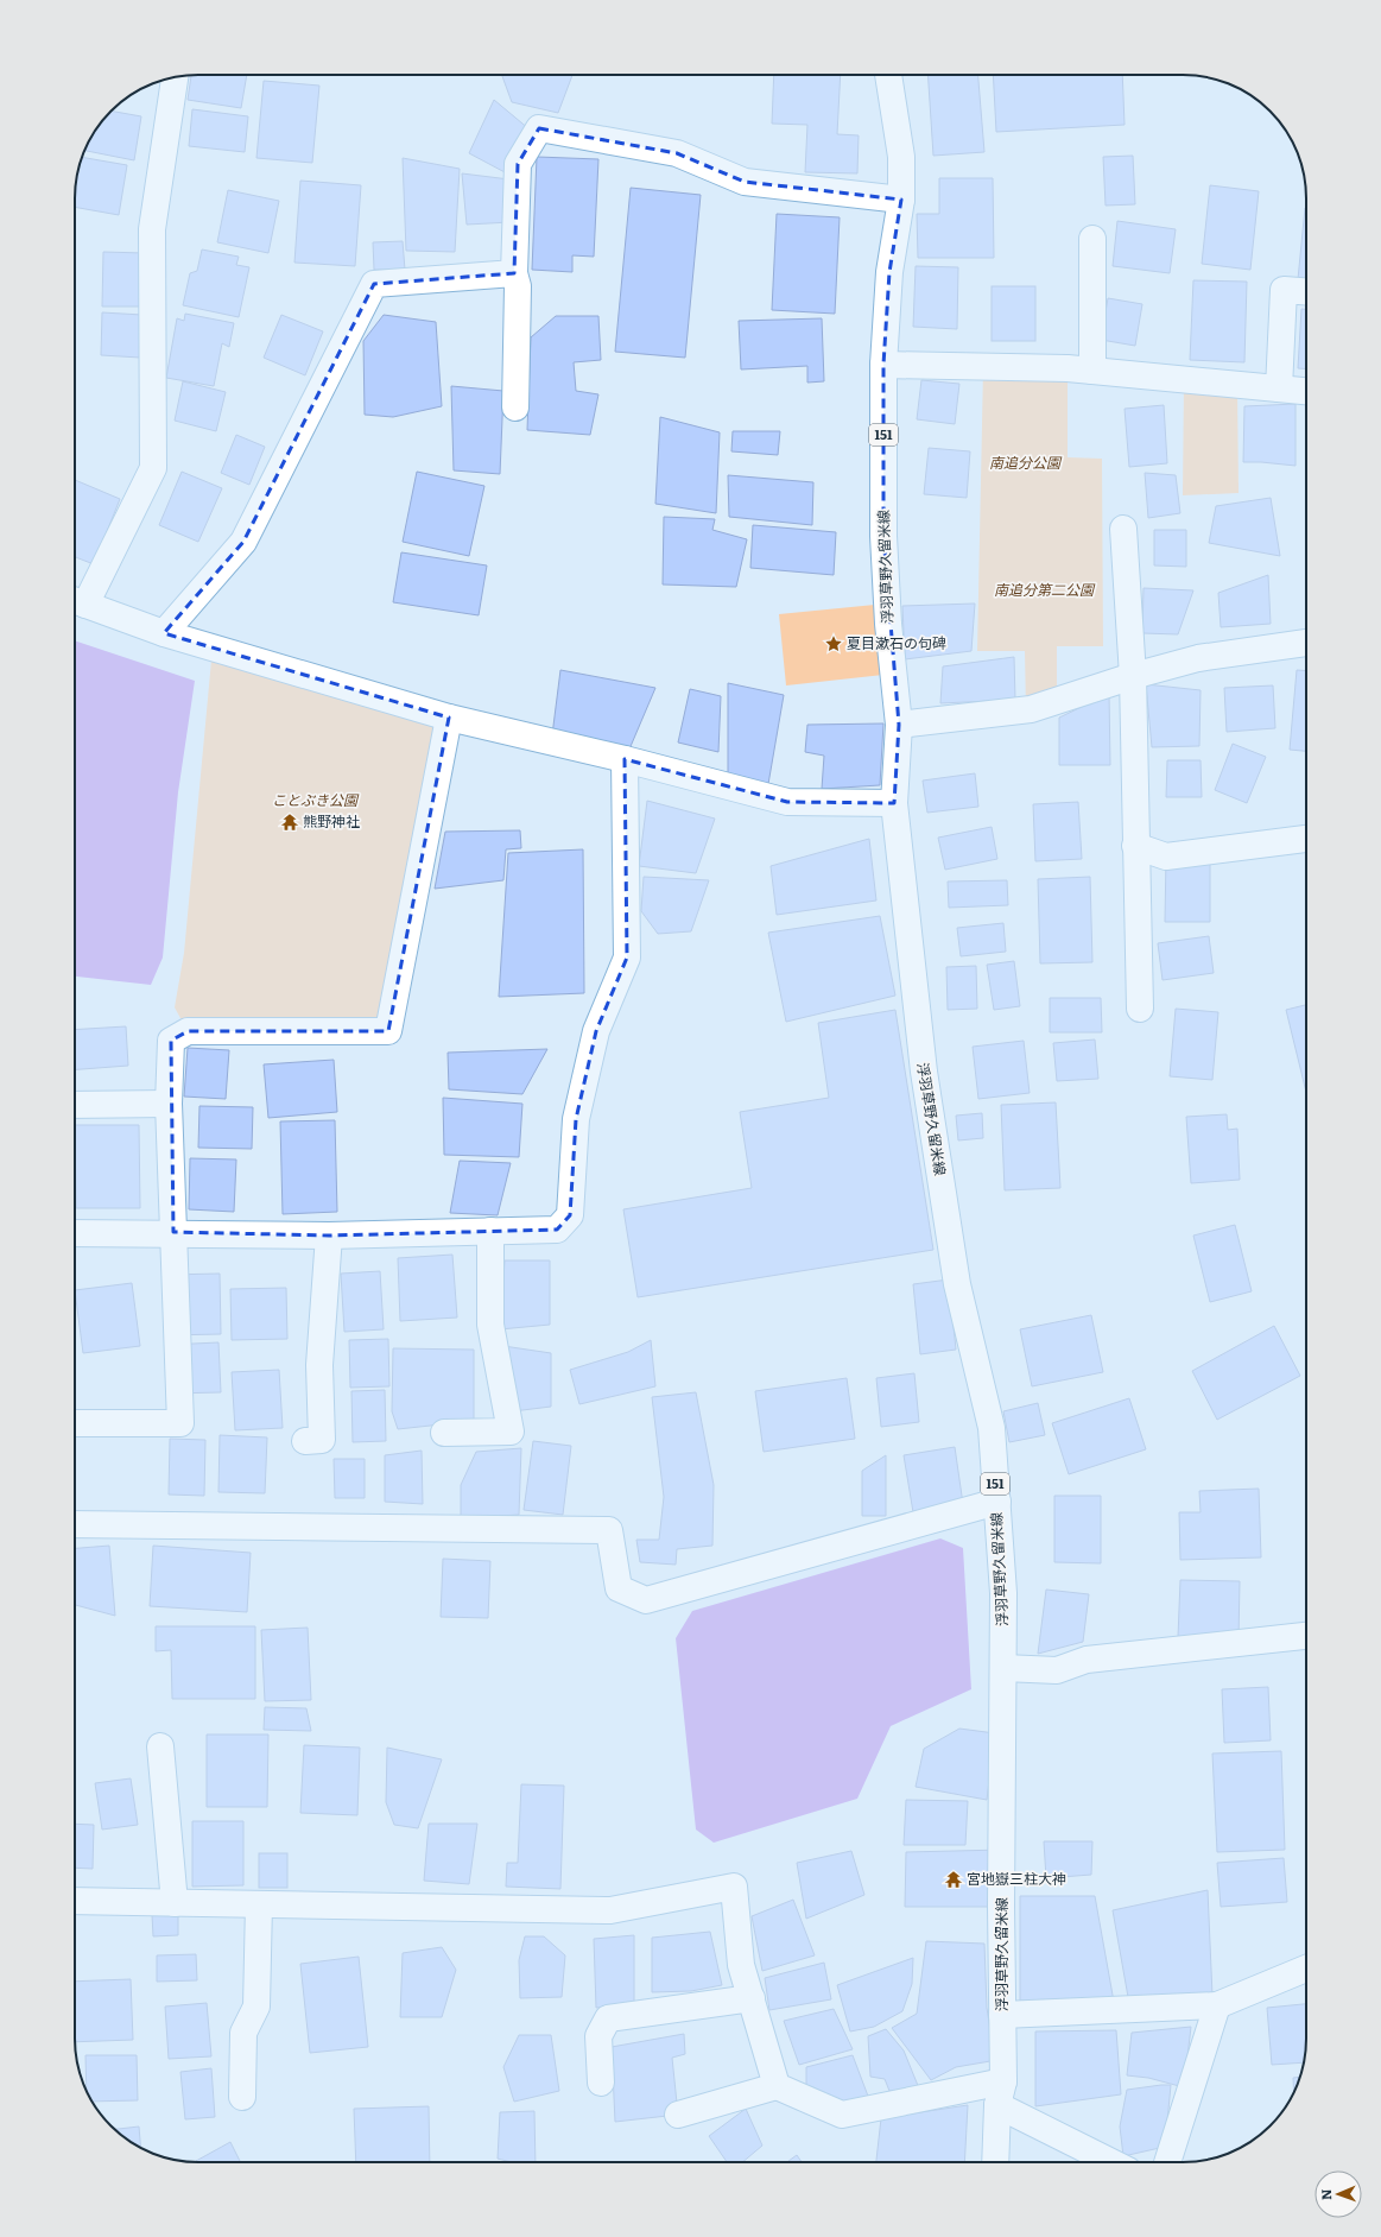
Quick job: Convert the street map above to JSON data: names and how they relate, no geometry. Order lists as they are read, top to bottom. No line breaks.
{"streets":{"street":["151","浮羽草野久留米線"]},"parks":["南追分公園","南追分第二公園","ことぶき公園"],"places":{"place":["夏目漱石の句碑"],"temple":["熊野神社","宮地嶽三柱大神"]},"north":"left"}
